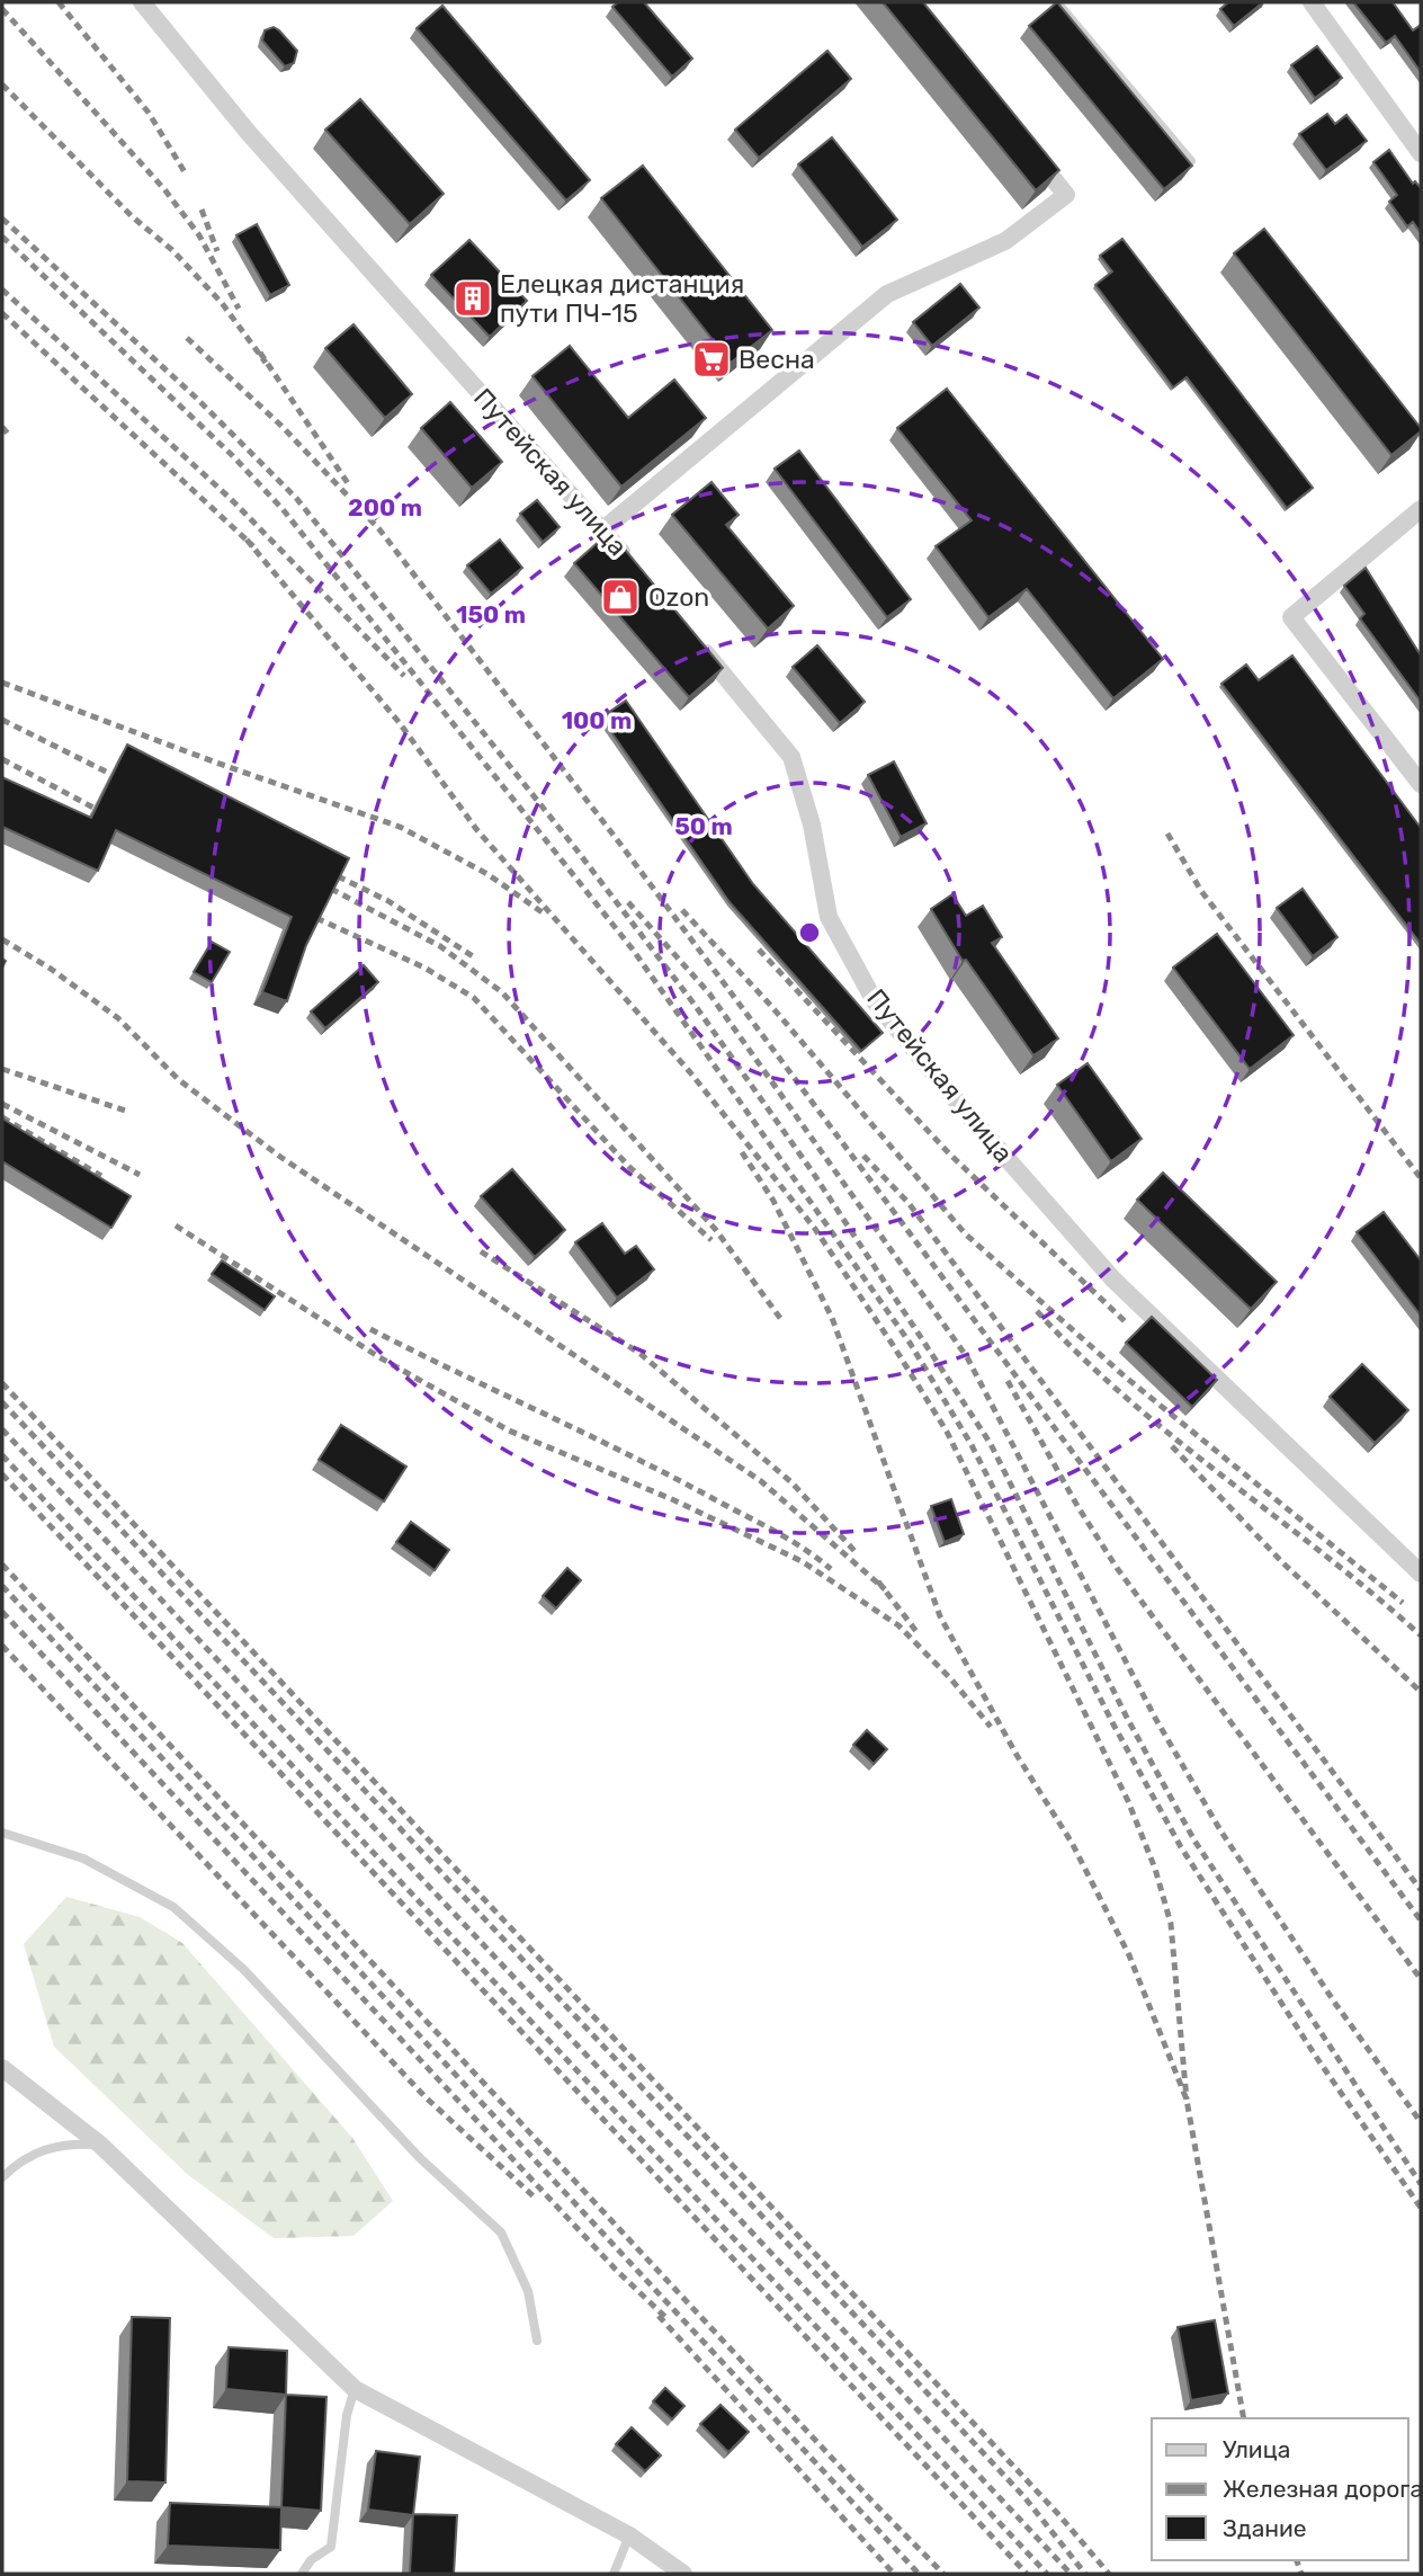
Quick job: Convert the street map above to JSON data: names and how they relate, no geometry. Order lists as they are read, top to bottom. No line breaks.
{"streets":{"street":["Путейская улица"]},"places":{"building":["Елецкая дистанция пути ПЧ-15"],"supermarket":["Весна"],"shop":["Ozon"]},"legend":["Улица","Железная дорога","Здание"],"rings":["200 m","150 m","100 m","50 m"]}
